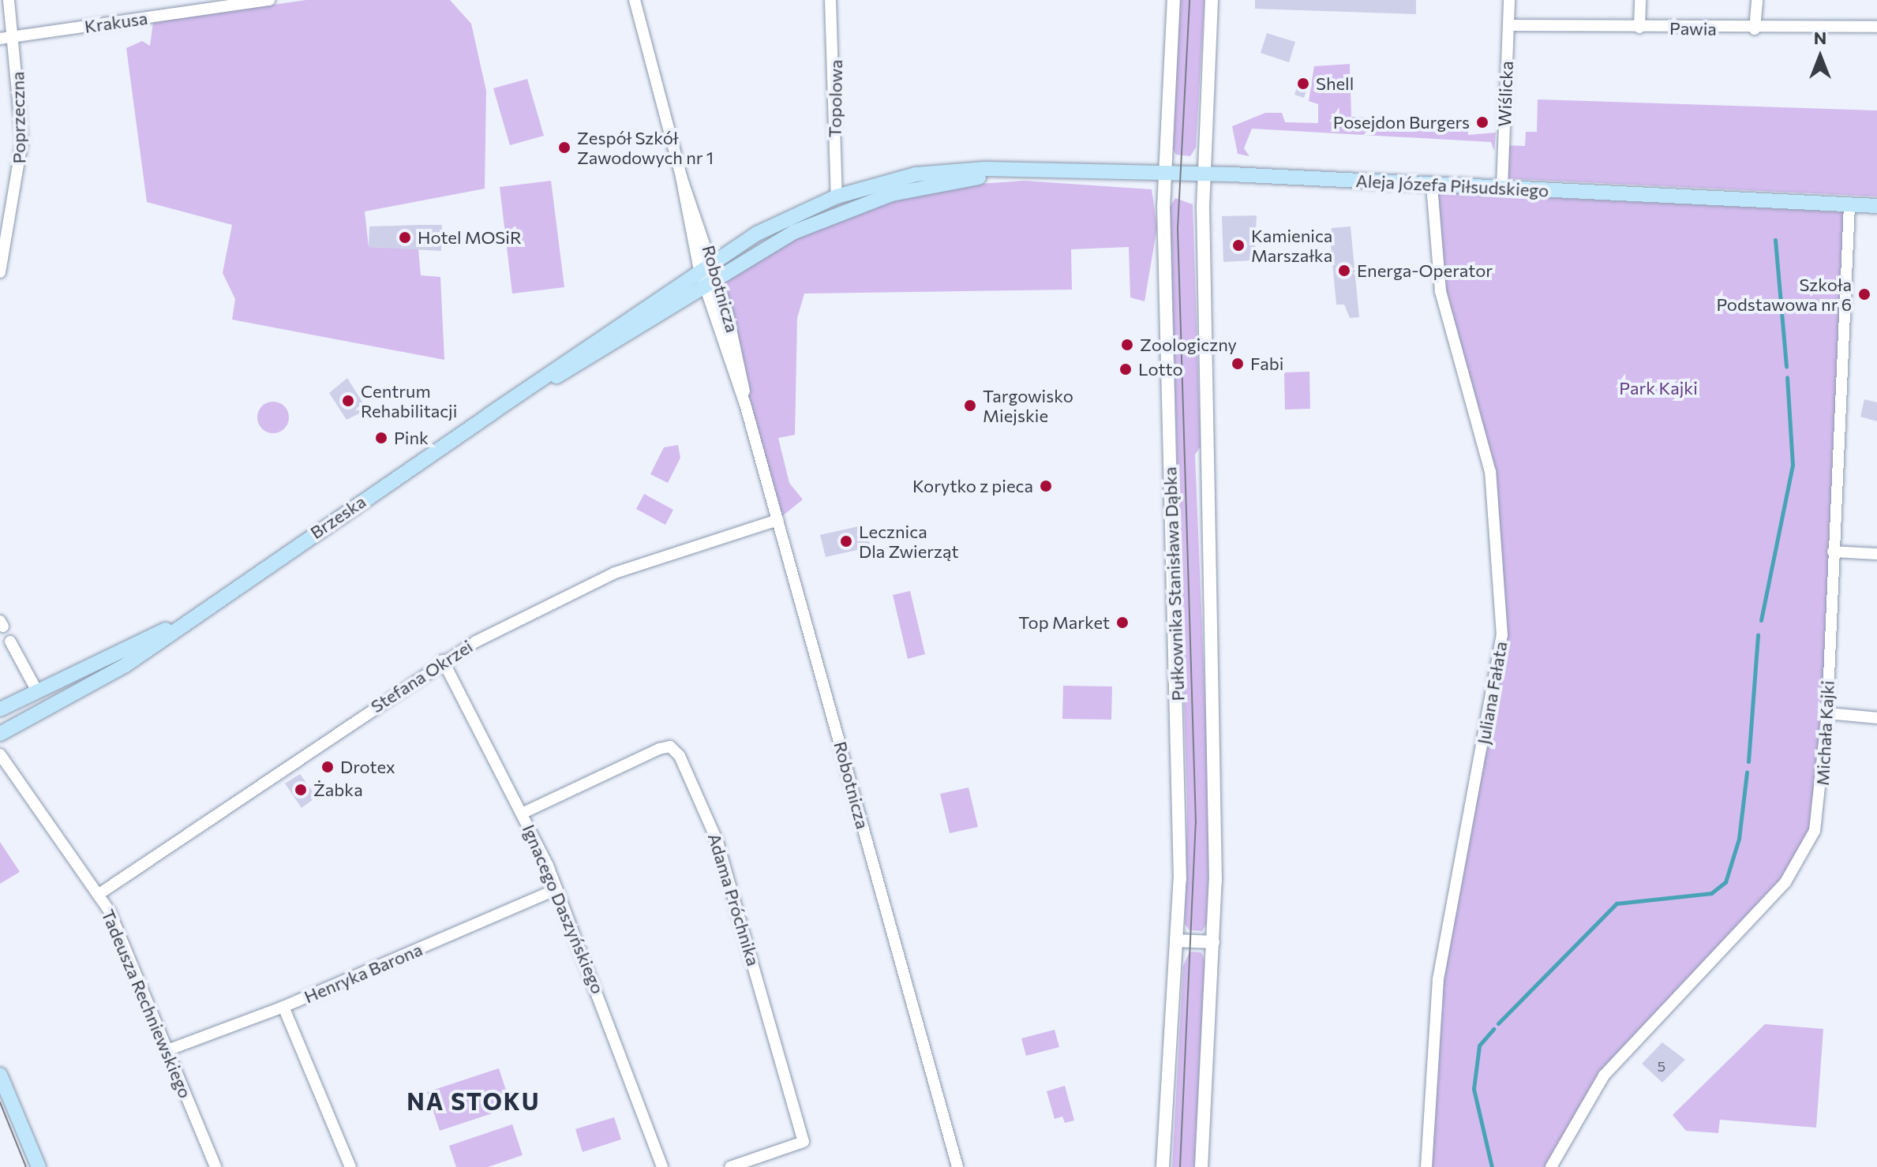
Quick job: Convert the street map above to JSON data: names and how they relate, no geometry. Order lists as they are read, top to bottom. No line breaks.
{"streets":{"main road":["Aleja Józefa Piłsudskiego","Brzeska"],"street":["Krakusa","Pawia","Wiślicka","Topolowa","Poprzeczna","Robotnicza","Pułkownika Stanisława Dąbka","Stefana Okrzei","Juliana Fałata","Michała Kajki","Adama Próchnika","Ignacego Daszyńskiego","Henryka Barona","Tadeusza Rechniewskiego"]},"crossings":[["Krakusa","Poprzeczna"],["Pawia","Wiślicka"],["Wiślicka","Aleja Józefa Piłsudskiego"],["Topolowa","Aleja Józefa Piłsudskiego"],["Aleja Józefa Piłsudskiego","Robotnicza"],["Aleja Józefa Piłsudskiego","Brzeska"],["Aleja Józefa Piłsudskiego","Pułkownika Stanisława Dąbka"],["Aleja Józefa Piłsudskiego","Juliana Fałata"],["Aleja Józefa Piłsudskiego","Michała Kajki"],["Robotnicza","Brzeska"],["Robotnicza","Stefana Okrzei"],["Stefana Okrzei","Ignacego Daszyńskiego"],["Stefana Okrzei","Tadeusza Rechniewskiego"],["Adama Próchnika","Ignacego Daszyńskiego"],["Ignacego Daszyńskiego","Henryka Barona"],["Henryka Barona","Tadeusza Rechniewskiego"]],"districts":["NA STOKU"],"parks":["Park Kajki"],"places":["Shell","Posejdon Burgers","Zespół Szkół Zawodowych nr 1","Hotel MOSiR","Kamienica Marszałka","Energa-Operator","Szkoła Podstawowa nr 6","Zoologiczny","Fabi","Lotto","Centrum Rehabilitacji","Targowisko Miejskie","Pink","Korytko z pieca","Lecznica Dla Zwierząt","Top Market","Drotex","Żabka"],"house_numbers":["5"],"north":"top"}
